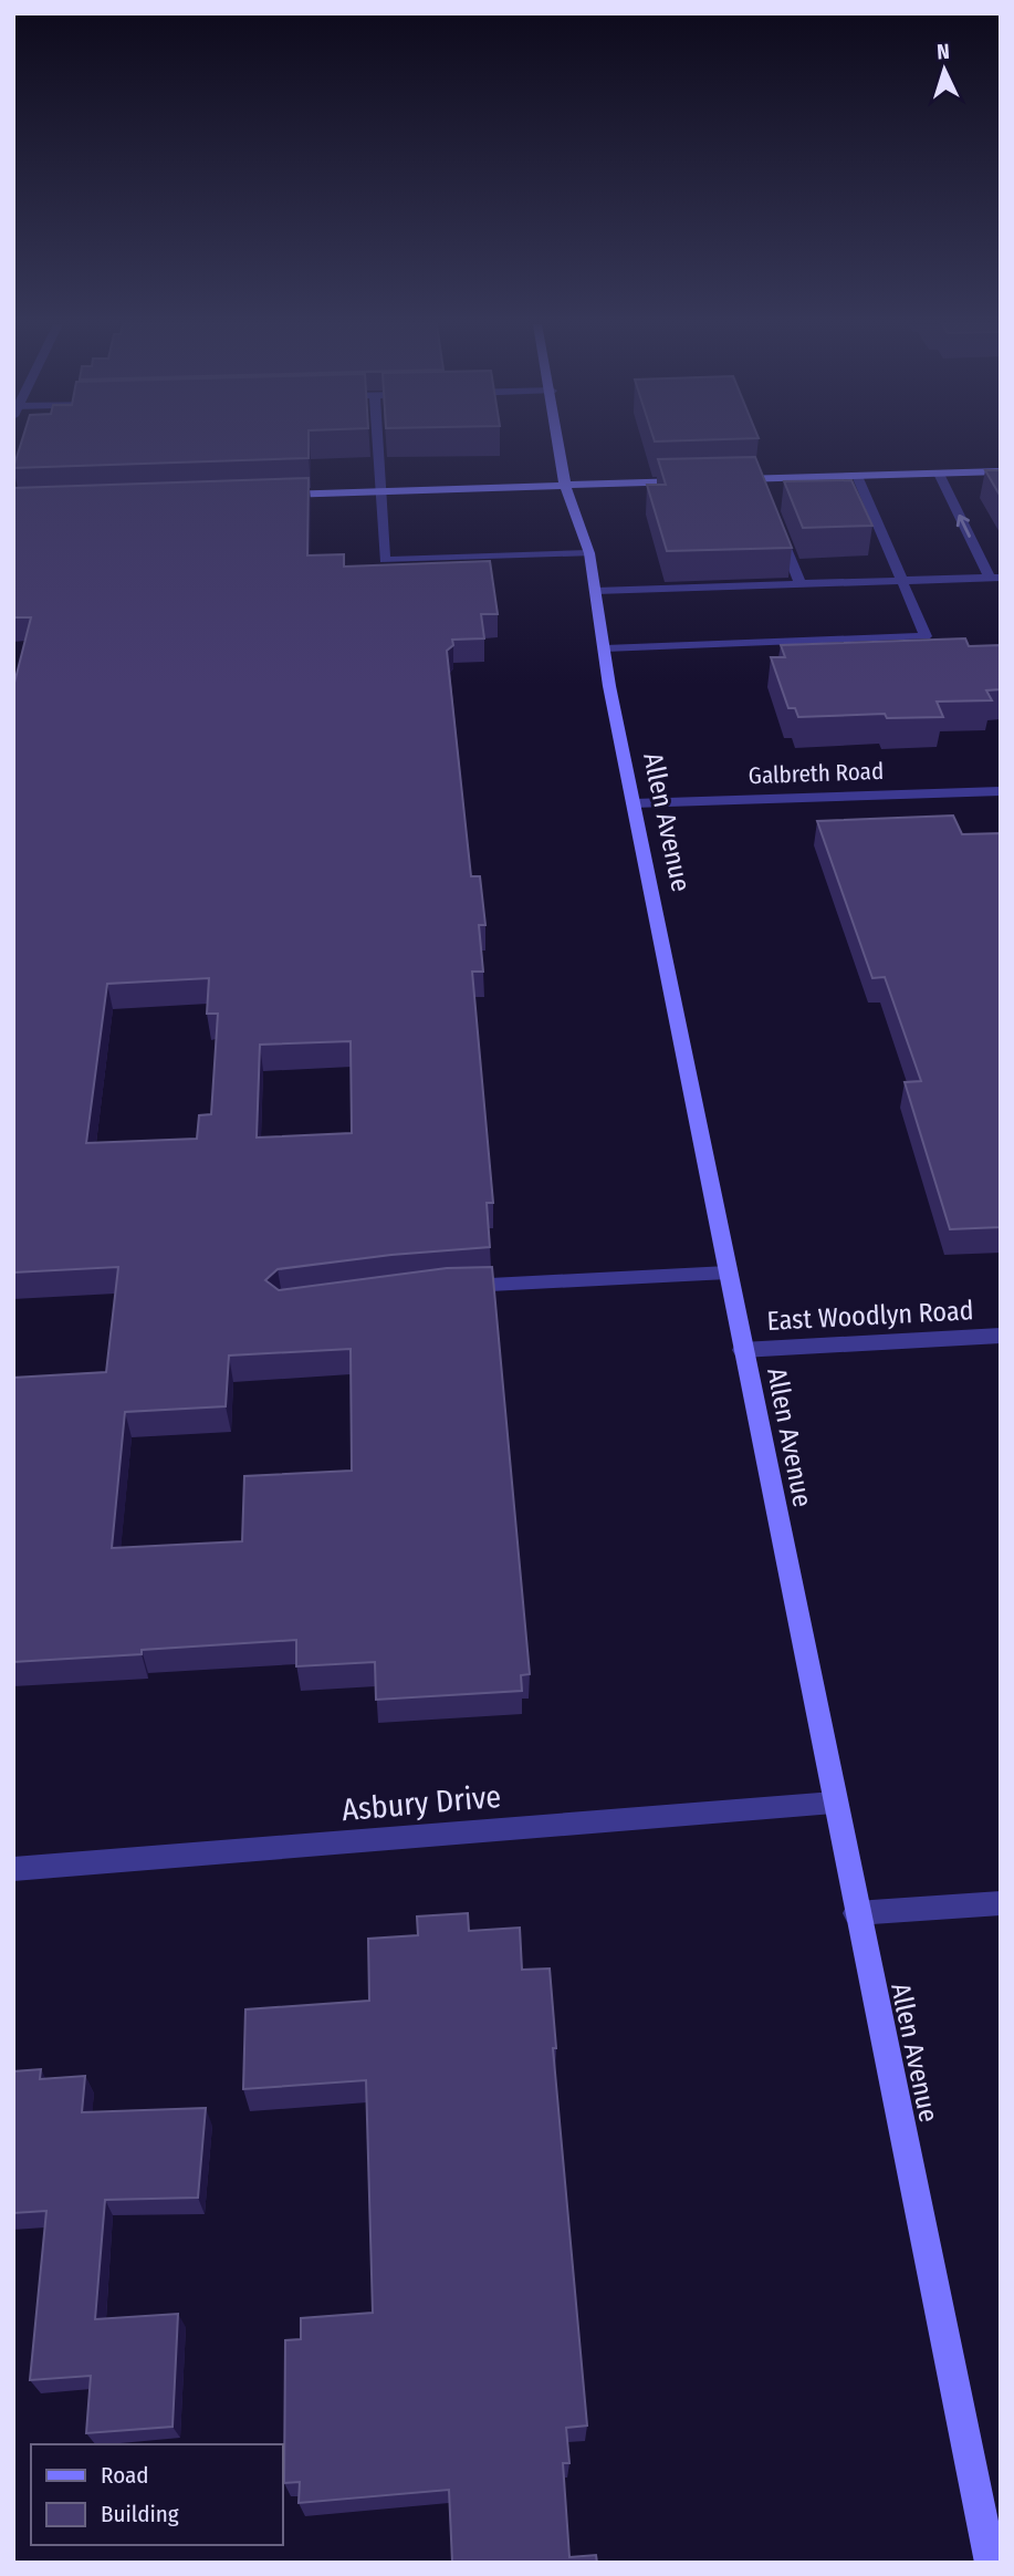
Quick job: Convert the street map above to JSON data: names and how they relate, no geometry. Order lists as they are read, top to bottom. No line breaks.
{"streets":{"street":["Galbreth Road","Allen Avenue","East Woodlyn Road","Asbury Drive"]},"crossings":[["Galbreth Road","Allen Avenue"],["Allen Avenue","East Woodlyn Road"],["Allen Avenue","Asbury Drive"]],"legend":["Road","Building"],"north":"top"}
